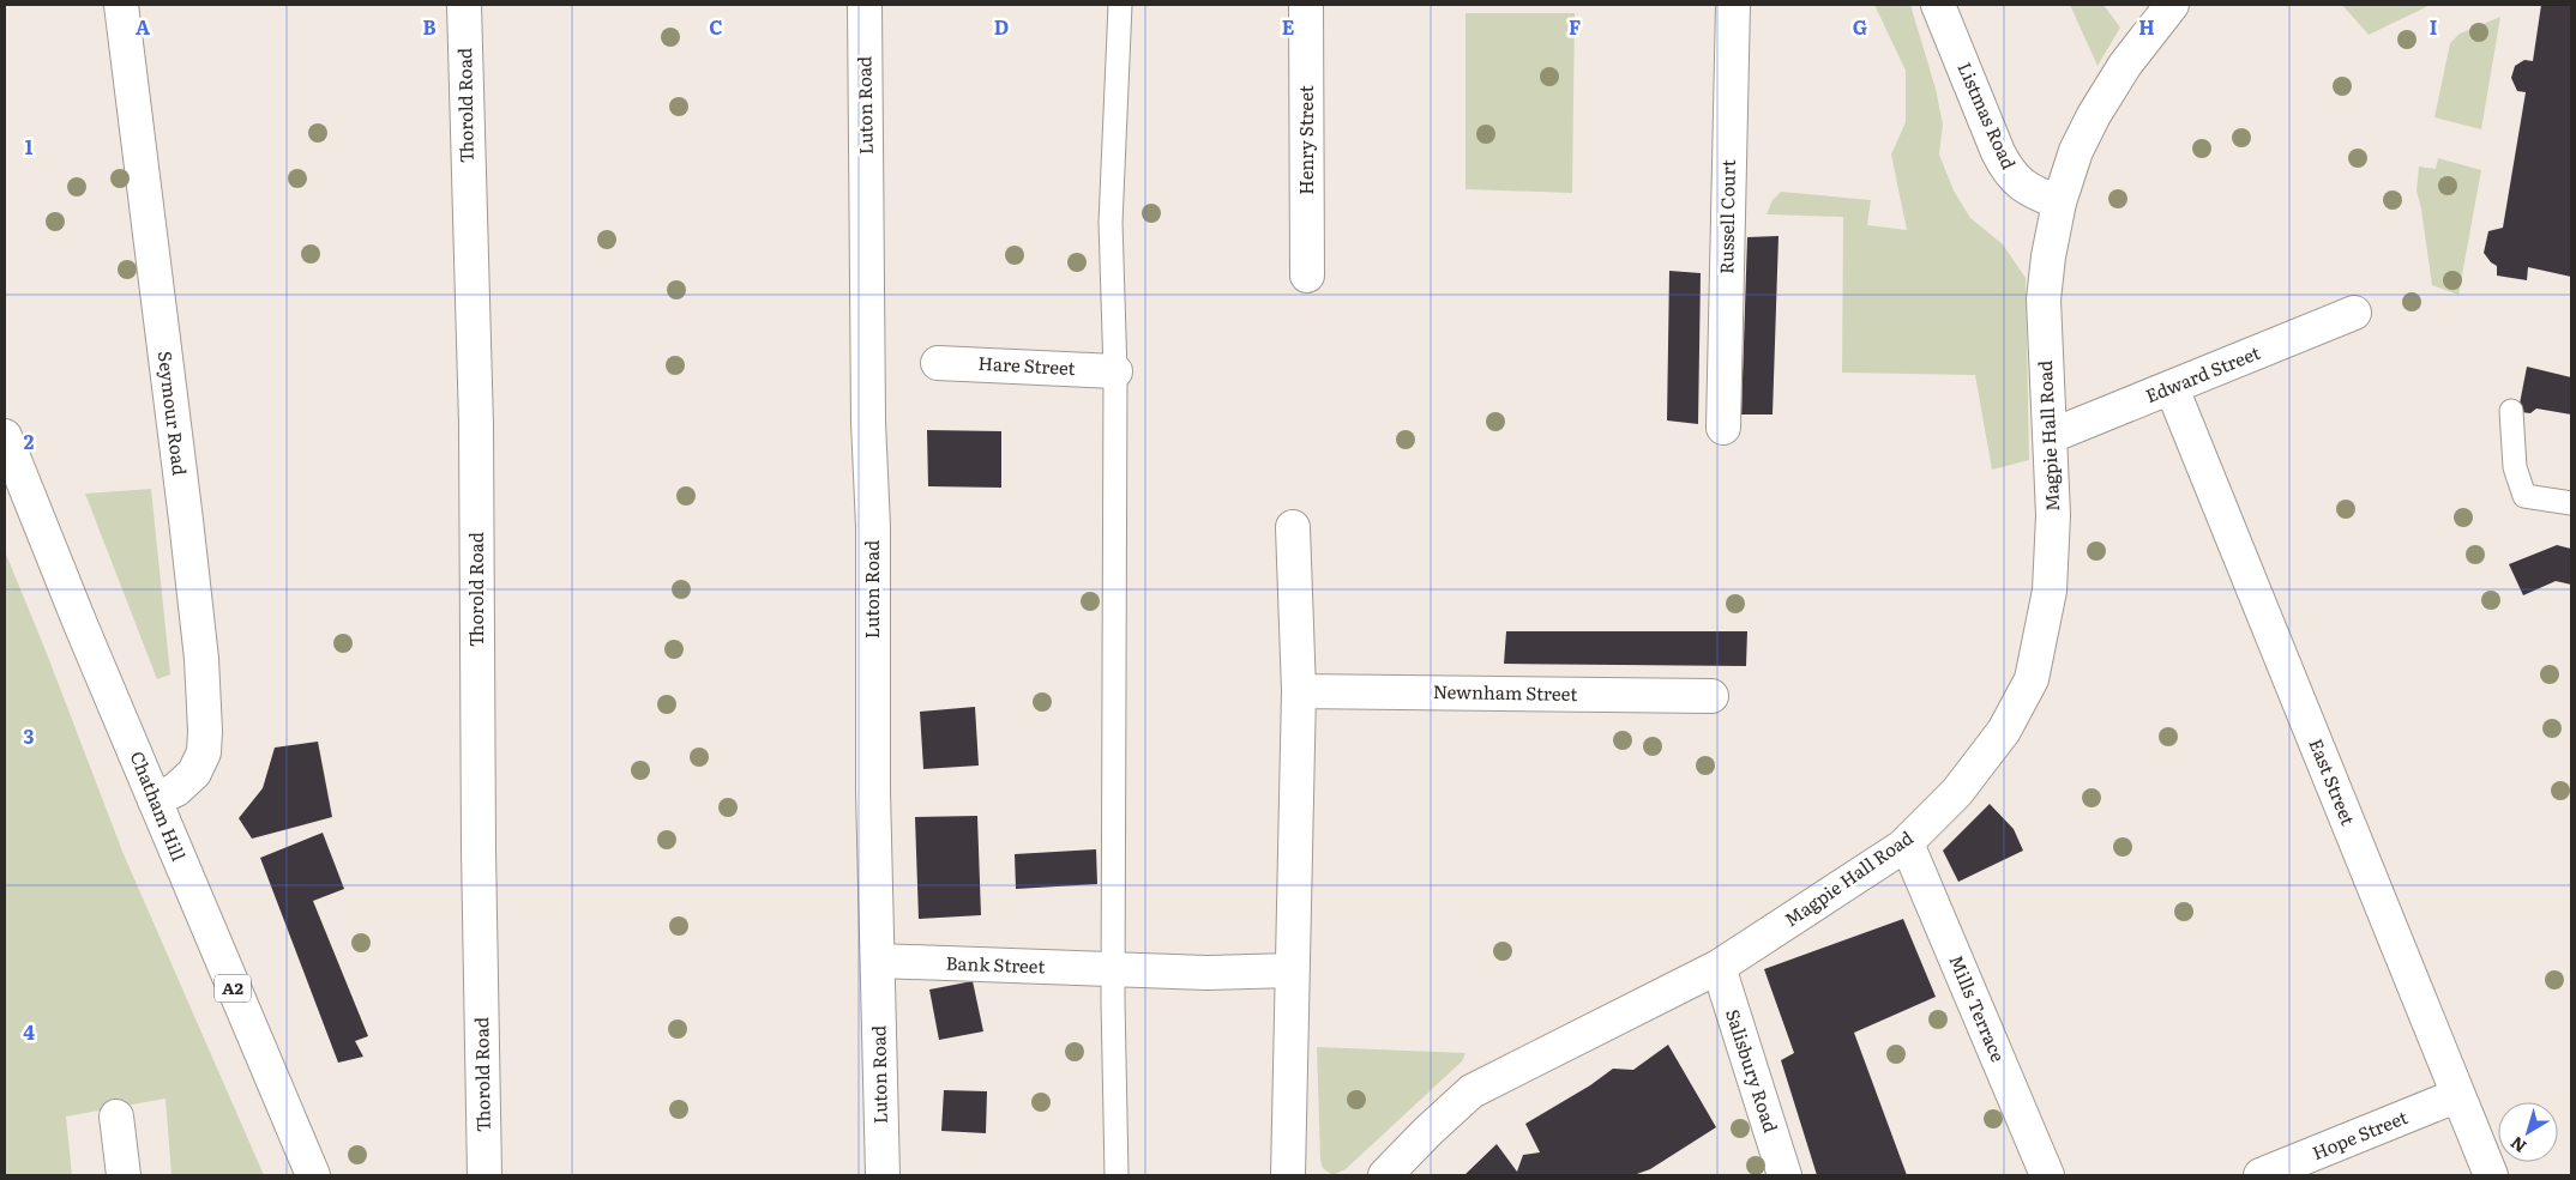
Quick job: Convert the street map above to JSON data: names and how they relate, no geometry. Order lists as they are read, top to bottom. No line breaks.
{"streets":{"street":["Thorold Road","Luton Road","Listmas Road","Henry Street","Russell Court","Hare Street","Edward Street","Seymour Road","Magpie Hall Road","Newnham Street","East Street","Chatham Hill","Bank Street","A2","Mills Terrace","Salisbury Road","Hope Street"]},"crossings":[["Luton Road","Bank Street"],["Listmas Road","Magpie Hall Road"],["Edward Street","Magpie Hall Road"],["Edward Street","East Street"],["Seymour Road","Chatham Hill"],["Magpie Hall Road","Mills Terrace"],["Magpie Hall Road","Salisbury Road"],["East Street","Hope Street"]],"north":"bottom left","grid":{"columns":["A","B","C","D","E","F","G","H","I"],"rows":["1","2","3","4"]}}
